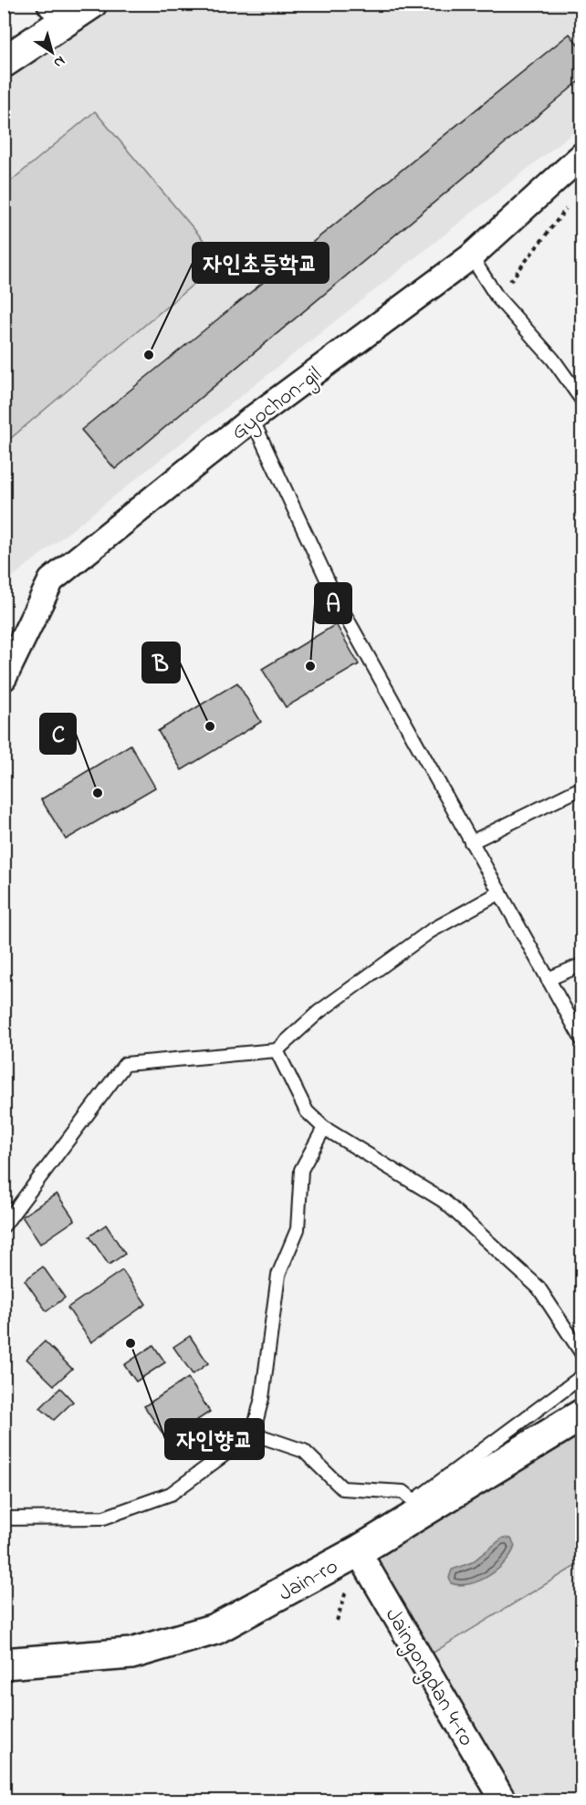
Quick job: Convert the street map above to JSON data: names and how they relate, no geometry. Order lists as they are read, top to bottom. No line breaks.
{"streets":{"street":["Gyochon-gil","Jain-ro","Jaingongdan 4-ro"]},"crossings":[["Jain-ro","Jaingongdan 4-ro"]],"places":["자인초등학교","A","B","C","자인향교"],"north":"bottom right"}
